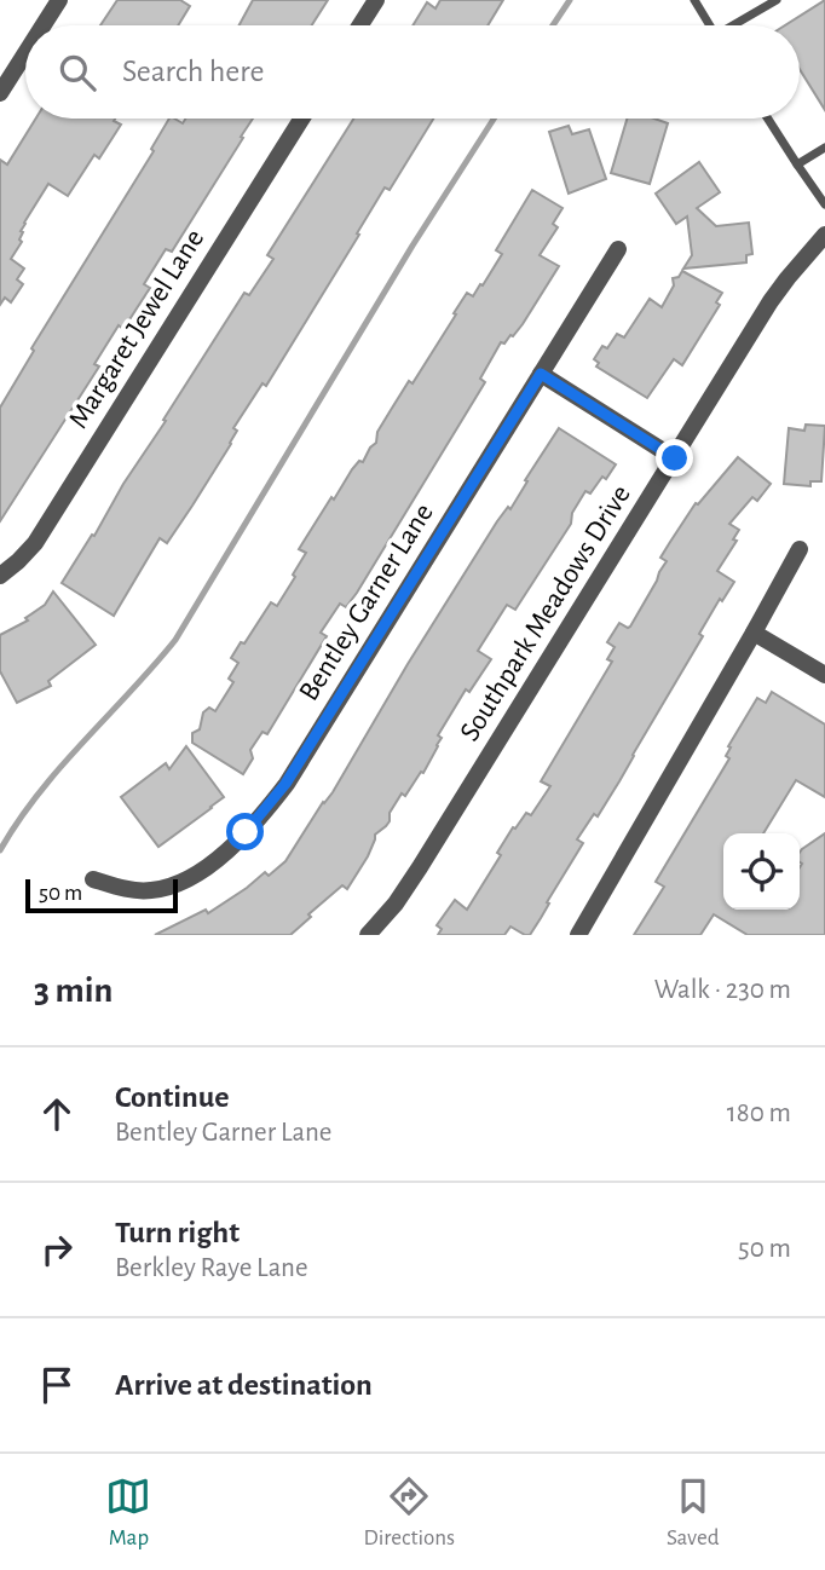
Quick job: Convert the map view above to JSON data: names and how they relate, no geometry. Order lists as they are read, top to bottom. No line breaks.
{"streets":{"street":["Margaret Jewel Lane","Bentley Garner Lane","Southpark Meadows Drive"]},"scale_bar":"50 m","page":{"search":"Search here","scale":"50 m","heading":["3 min","Walk · 230 m"],"list":[["Continue","Bentley Garner Lane","180 m"],["Turn right","Berkley Raye Lane","50 m"],"Arrive at destination"],"nav":["Map","Directions","Saved"]}}
